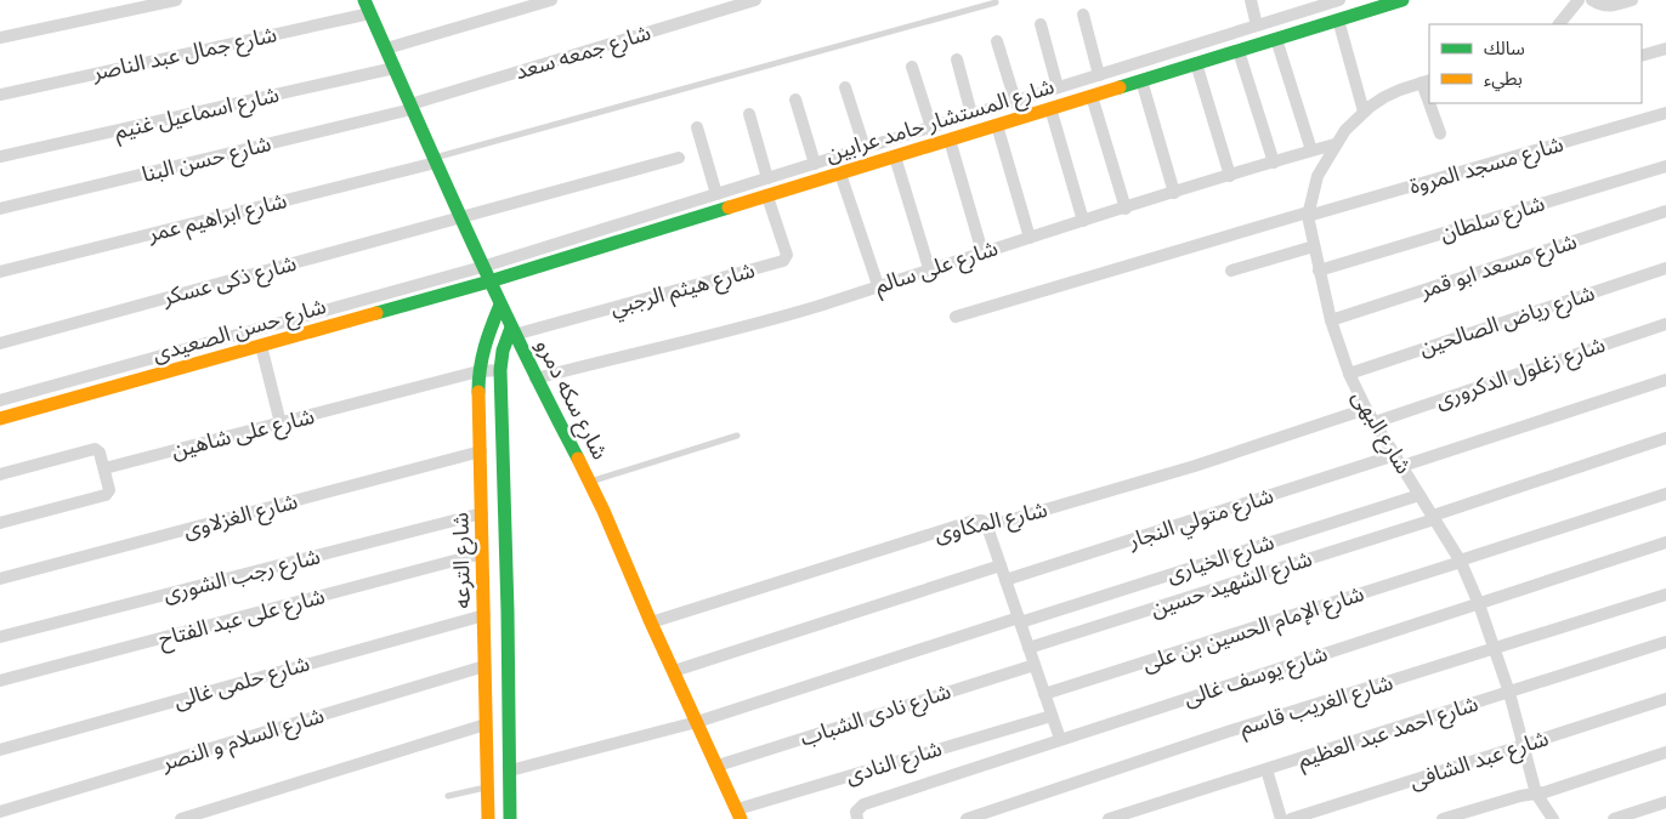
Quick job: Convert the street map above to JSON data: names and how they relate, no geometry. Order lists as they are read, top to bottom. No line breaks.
{"streets":{"main road":["شارع المستشار حامد عرابين","شارع حسن الصعيدى","شارع سكه دمرو","شارع الترعه"],"street":["شارع جمعه سعد","شارع جمال عبد الناصر","شارع اسماعيل غنيم","شارع حسن البنا","شارع مسجد المروة","شارع ابراهيم عمر","شارع سلطان","شارع مسعد ابو قمر","شارع على سالم","شارع ذكى عسكر","شارع هيثم الرجبي","شارع رياض الصالحين","شارع زغلول الدكرورى","شارع البهى","شارع على شاهين","شارع الغزلاوى","شارع متولي النجار","شارع المكاوى","شارع الخيارى","شارع رجب الشورى","شارع الشهيد حسين","شارع على عبد الفتاح","شارع الإمام الحسين بن على","شارع يوسف غالى","شارع حلمى غالى","شارع الغريب قاسم","شارع نادى الشباب","شارع احمد عبد العظيم","شارع السلام و النصر","شارع عبد الشافى","شارع النادى"]},"crossings":[["شارع جمعه سعد","شارع حسن البنا"],["شارع جمعه سعد","شارع سكه دمرو"],["شارع جمال عبد الناصر","شارع سكه دمرو"],["شارع اسماعيل غنيم","شارع سكه دمرو"],["شارع المستشار حامد عرابين","شارع هيثم الرجبي"],["شارع المستشار حامد عرابين","شارع حسن الصعيدى"],["شارع المستشار حامد عرابين","شارع سكه دمرو"],["شارع حسن البنا","شارع سكه دمرو"],["شارع مسجد المروة","شارع البهى"],["شارع ابراهيم عمر","شارع سكه دمرو"],["شارع سلطان","شارع البهى"],["شارع مسعد ابو قمر","شارع البهى"],["شارع على سالم","شارع سكه دمرو"],["شارع على سالم","شارع البهى"],["شارع ذكى عسكر","شارع سكه دمرو"],["شارع هيثم الرجبي","شارع سكه دمرو"],["شارع هيثم الرجبي","شارع الترعه"],["شارع رياض الصالحين","شارع البهى"],["شارع حسن الصعيدى","شارع سكه دمرو"],["شارع زغلول الدكرورى","شارع البهى"],["شارع سكه دمرو","شارع المكاوى"],["شارع سكه دمرو","شارع الخيارى"],["شارع سكه دمرو","شارع الترعه"],["شارع سكه دمرو","شارع نادى الشباب"],["شارع سكه دمرو","شارع النادى"],["شارع البهى","شارع متولي النجار"],["شارع البهى","شارع المكاوى"],["شارع البهى","شارع الخيارى"],["شارع البهى","شارع الشهيد حسين"],["شارع البهى","شارع الإمام الحسين بن على"],["شارع البهى","شارع يوسف غالى"],["شارع البهى","شارع الغريب قاسم"],["شارع البهى","شارع احمد عبد العظيم"],["شارع البهى","شارع عبد الشافى"],["شارع على شاهين","شارع الترعه"],["شارع الغزلاوى","شارع الترعه"],["شارع الخيارى","شارع الترعه"],["شارع الترعه","شارع رجب الشورى"],["شارع الترعه","شارع على عبد الفتاح"],["شارع الترعه","شارع حلمى غالى"],["شارع الترعه","شارع السلام و النصر"]],"legend":["سالك","بطيء"]}
